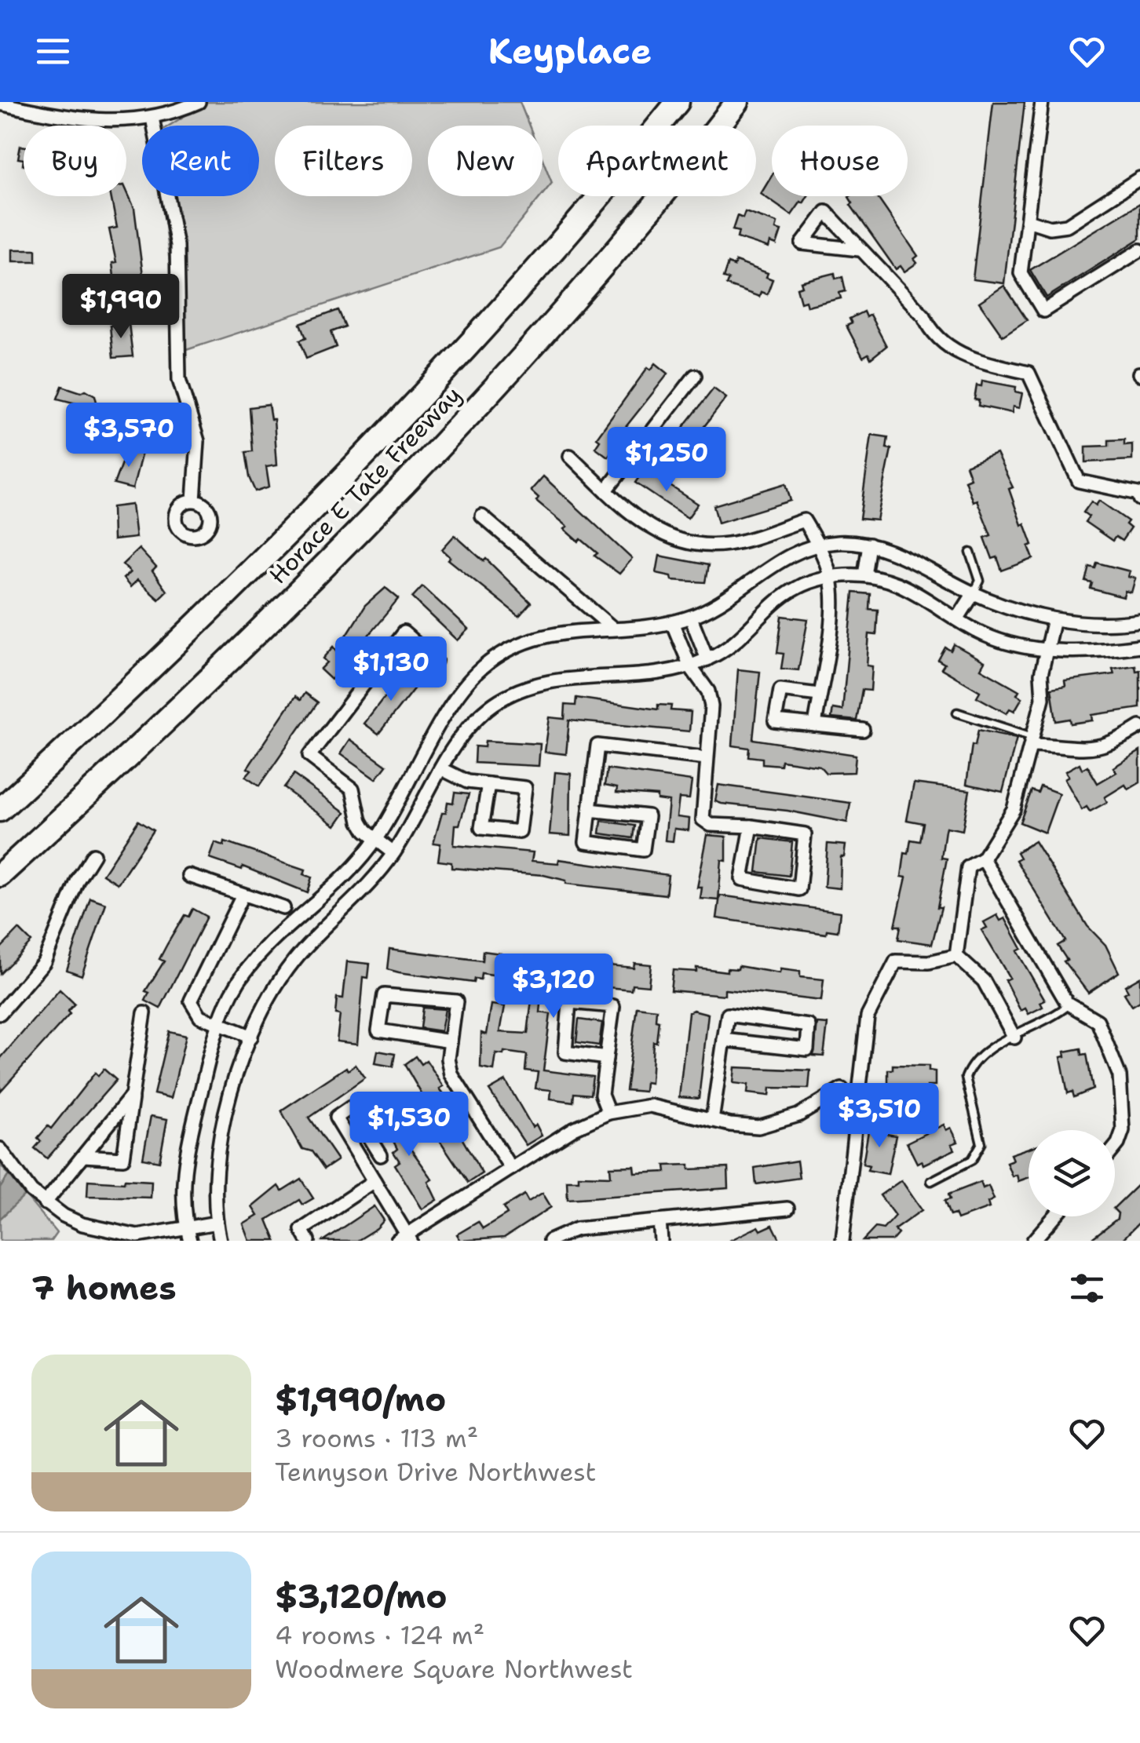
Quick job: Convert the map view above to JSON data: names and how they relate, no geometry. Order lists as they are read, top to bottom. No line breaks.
{"streets":{"highway":["Horace E Tate Freeway"]},"page":{"header":"Keyplace","chip":["Buy","Rent","Filters","New","Apartment","House"],"price":["$1,990","$3,570","$1,250","$1,130","$3,120","$3,510","$1,530"],"heading":"7 homes","list":[{"name":"$1,990/mo","note":"3 rooms · 113 m² · Tennyson Drive Northwest"},{"name":"$3,120/mo","note":"4 rooms · 124 m² · Woodmere Square Northwest"}]}}
